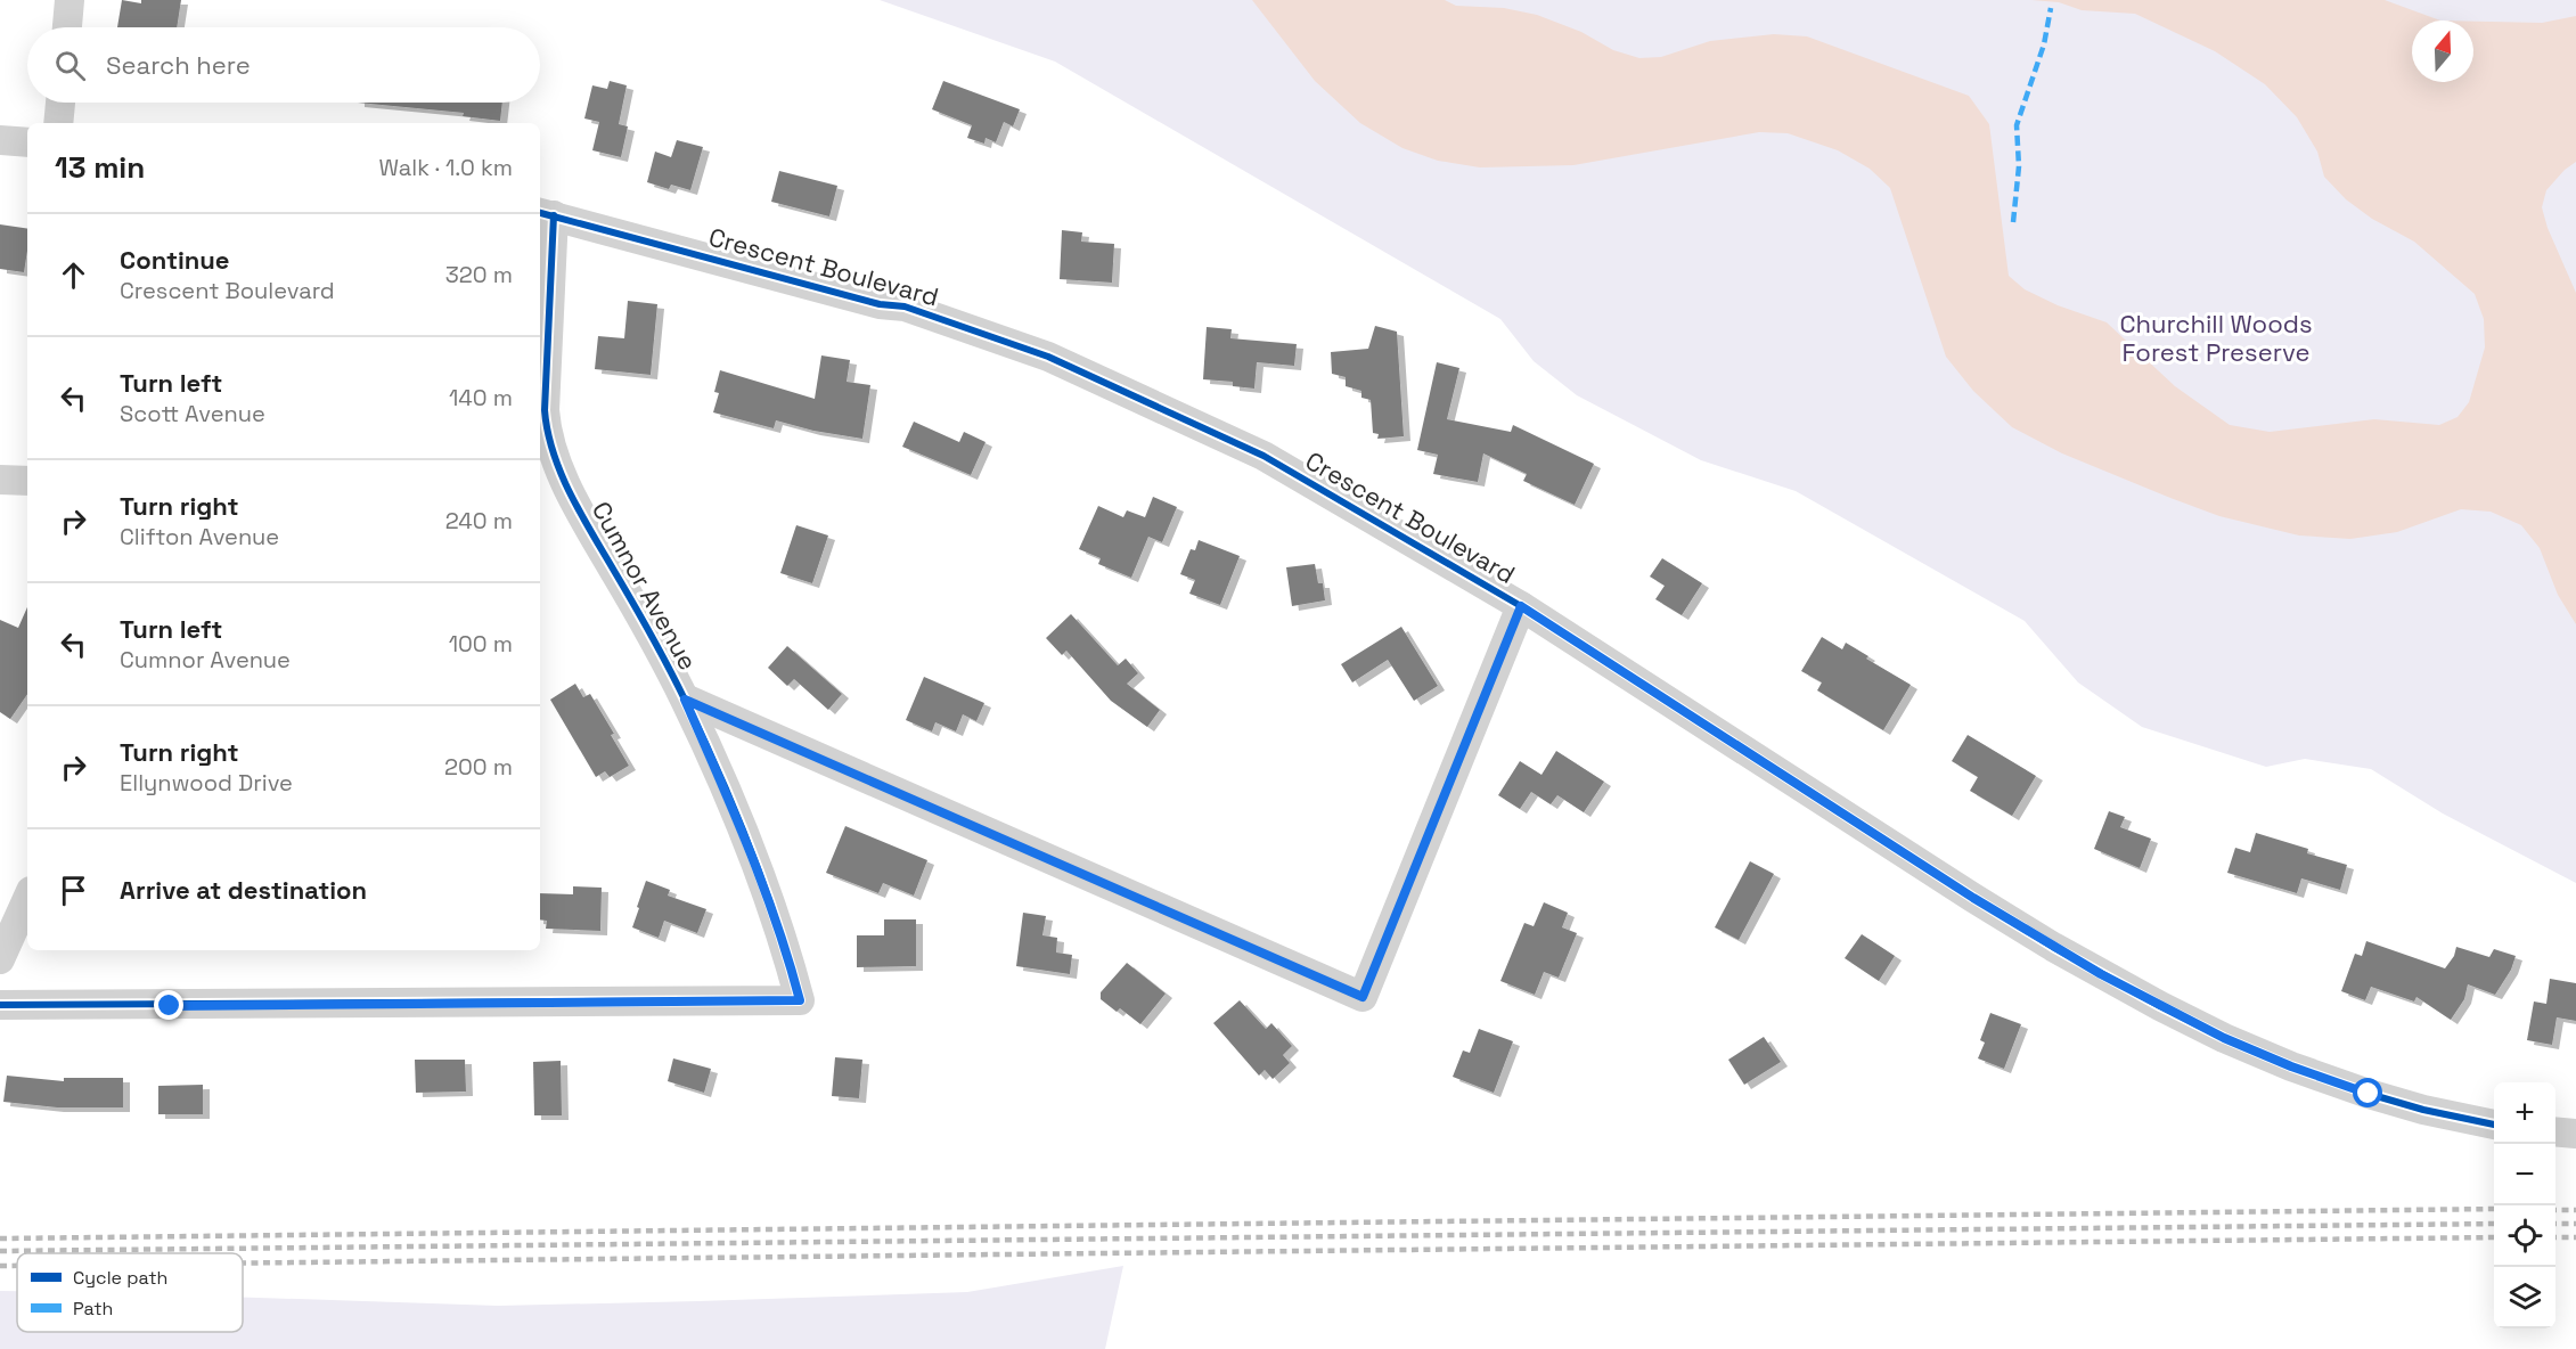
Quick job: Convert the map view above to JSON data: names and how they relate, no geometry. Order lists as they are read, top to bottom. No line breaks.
{"streets":{"street":["Crescent Boulevard","Cumnor Avenue"]},"crossings":[["Crescent Boulevard","Cumnor Avenue"]],"parks":["Churchill Woods Forest Preserve"],"legend":["Cycle path","Path"],"north":"top","page":{"search":"Search here","heading":["13 min","Walk · 1.0 km"],"list":[["Continue","Crescent Boulevard","320 m"],["Turn left","Scott Avenue","140 m"],["Turn right","Clifton Avenue","240 m"],["Turn left","Cumnor Avenue","100 m"],["Turn right","Ellynwood Drive","200 m"],"Arrive at destination"],"map_buttons":["+","−"]}}
